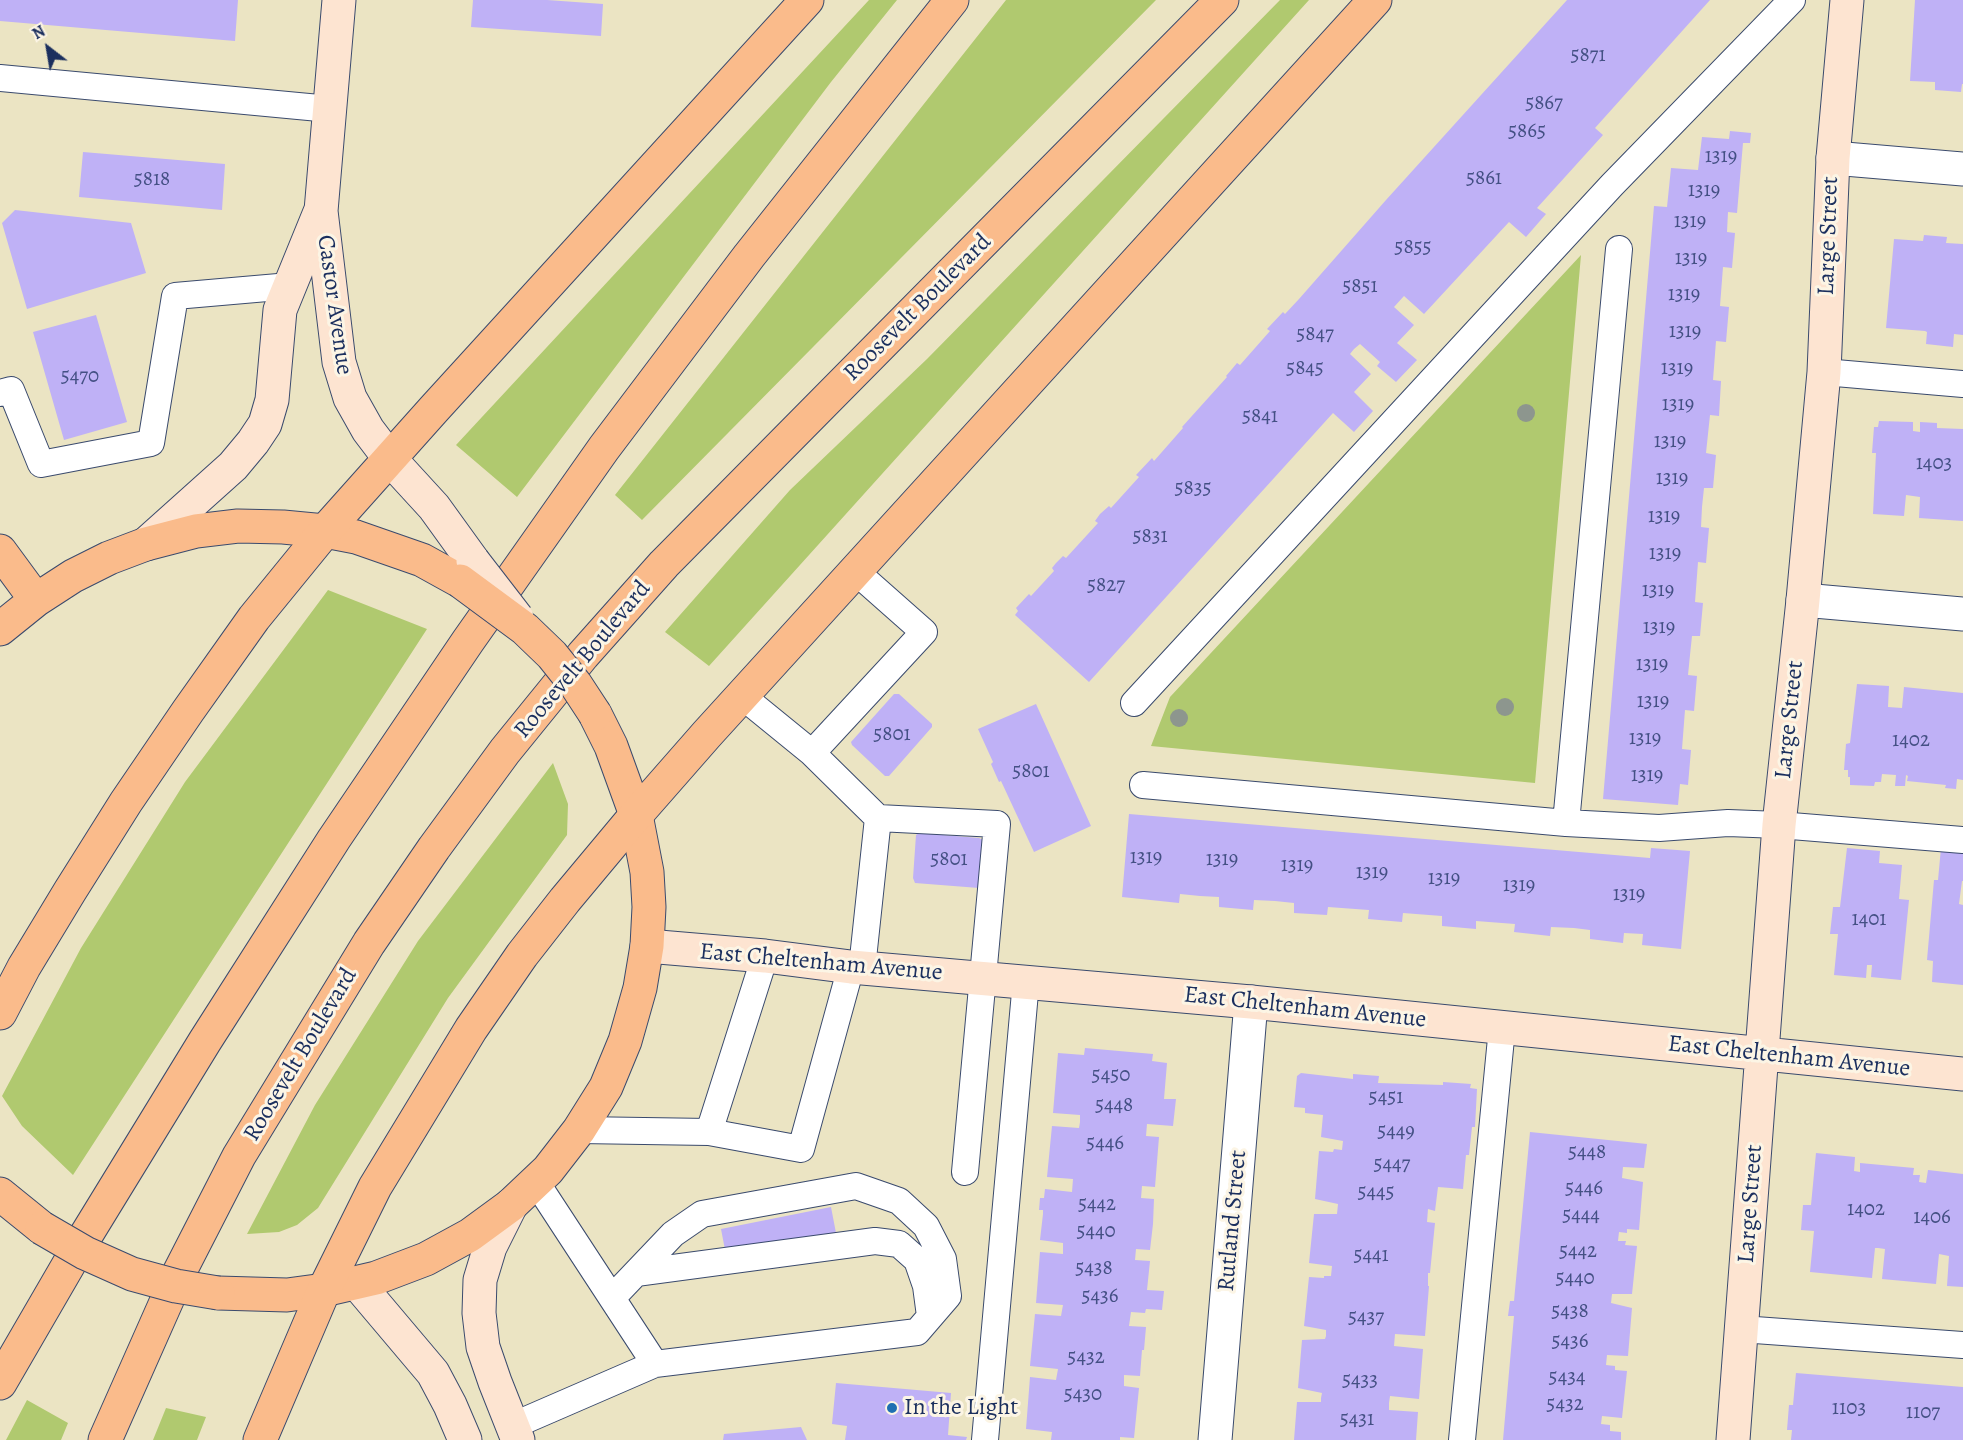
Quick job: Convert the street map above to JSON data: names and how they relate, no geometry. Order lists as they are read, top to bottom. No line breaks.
{"streets":{"main road":["Roosevelt Boulevard"],"street":["Large Street","Castor Avenue","East Cheltenham Avenue","Rutland Street"]},"crossings":[["Large Street","East Cheltenham Avenue"],["East Cheltenham Avenue","Rutland Street"]],"places":["In the Light"],"house_numbers":["5871","5867","5865","1319","5861","5818","1319","1319","5855","1319","5851","1319","1319","5847","5845","1319","5470","1319","5841","1319","1403","1319","5835","1319","5831","1319","5827","1319","1319","1319","1319","5801","1319","1402","5801","1319","1319","5801","1319","1319","1319","1319","1319","1319","1401","5450","5451","5448","5449","5446","5448","5447","5446","5445","5442","1402","5444","1406","5440","5442","5441","5438","5440","5436","5438","5437","5436","5432","5434","5433","5430","5432","1103","1107","5431"],"north":"top left"}
